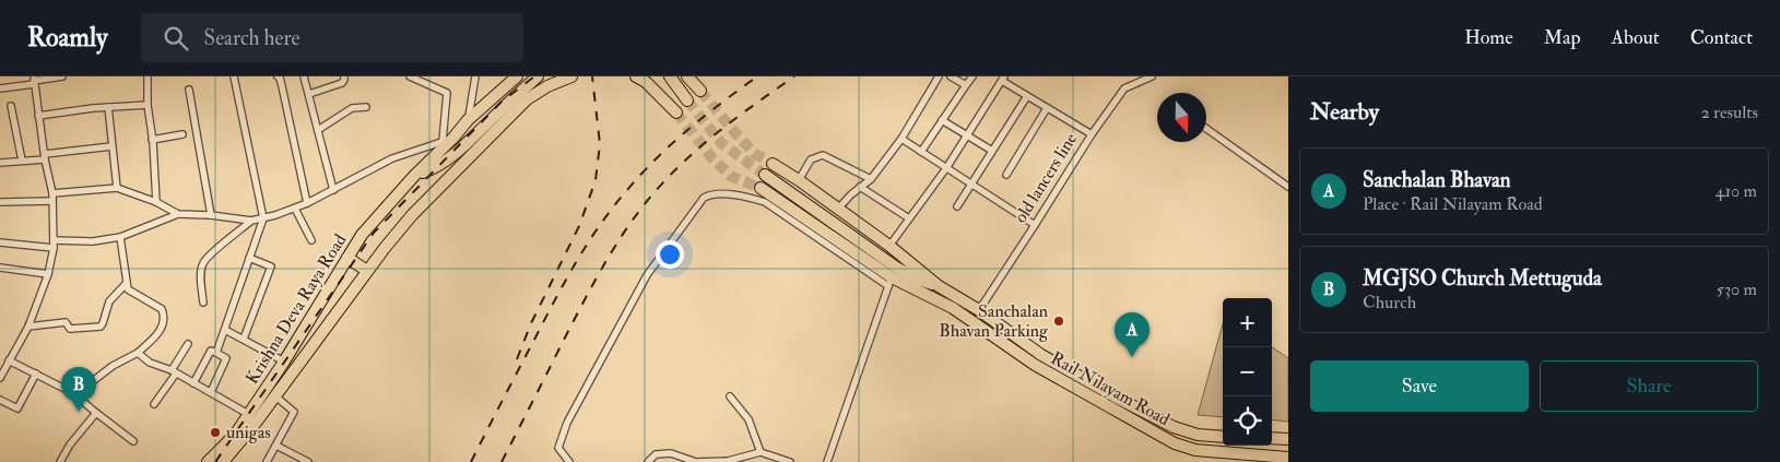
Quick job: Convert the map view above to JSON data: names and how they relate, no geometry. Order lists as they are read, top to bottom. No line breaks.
{"streets":{"main road":["Krishna Deva Raya Road","Rail Nilayam Road"],"street":["old lancers line"]},"crossings":[["old lancers line","Rail Nilayam Road"]],"places":["Sanchalan Bhavan Parking","unigas"],"north":"bottom","page":{"header":"Roamly","search":"Search here","nav":["Home","Map","About","Contact"],"heading":["Nearby","2 results"],"list":[{"mark":"A","name":"Sanchalan Bhavan","note":"Place · Rail Nilayam Road","value":"410 m"},{"mark":"B","name":"MGJSO Church Mettuguda","note":"Church","value":"530 m"}],"map_buttons":["+","−"],"pins":["A","B"],"buttons":["Save","Share"]}}
